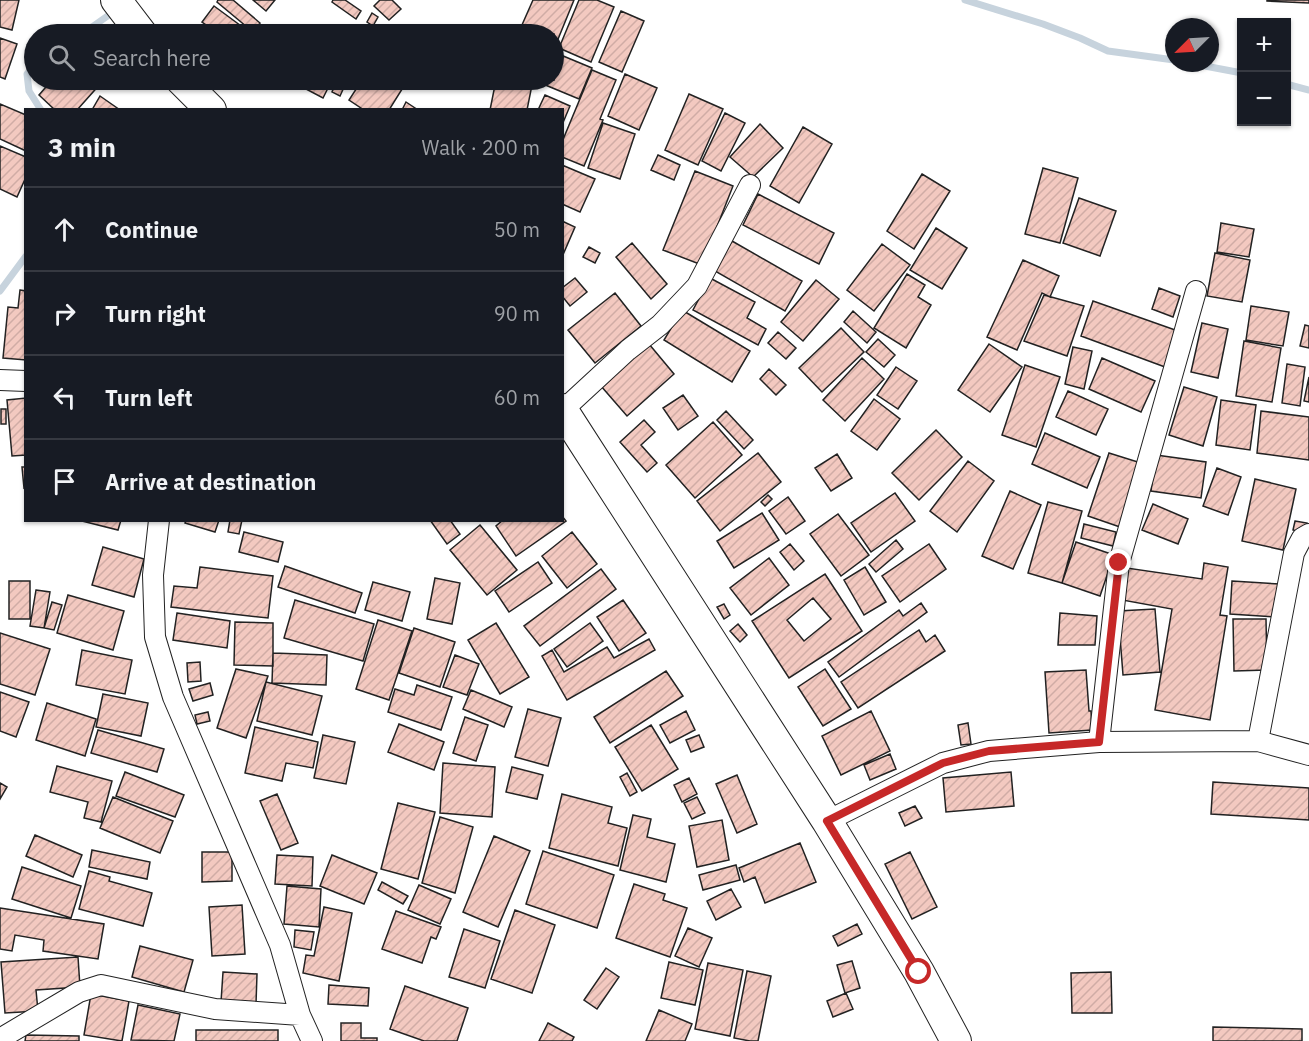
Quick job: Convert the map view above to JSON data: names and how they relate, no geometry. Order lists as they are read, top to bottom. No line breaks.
{"north":"bottom left","page":{"map_buttons":["+","−"],"search":"Search here","heading":["3 min","Walk · 200 m"],"list":[["Continue","50 m"],["Turn right","90 m"],["Turn left","60 m"],"Arrive at destination"]}}
